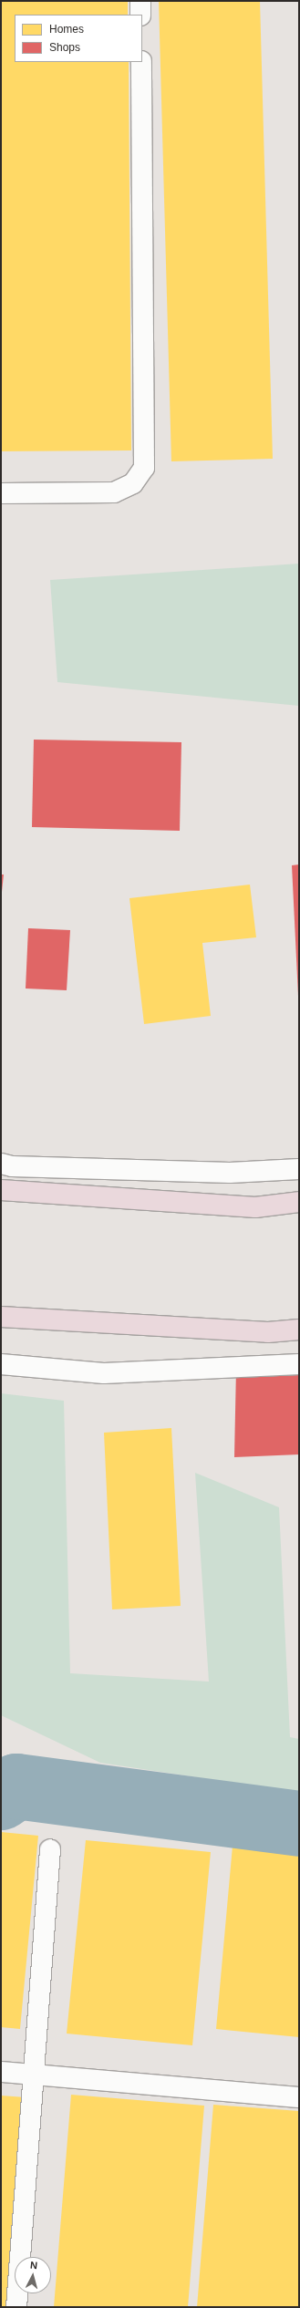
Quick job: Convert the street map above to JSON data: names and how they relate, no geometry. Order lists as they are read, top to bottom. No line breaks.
{"legend":["Homes","Shops"],"north":"top"}
